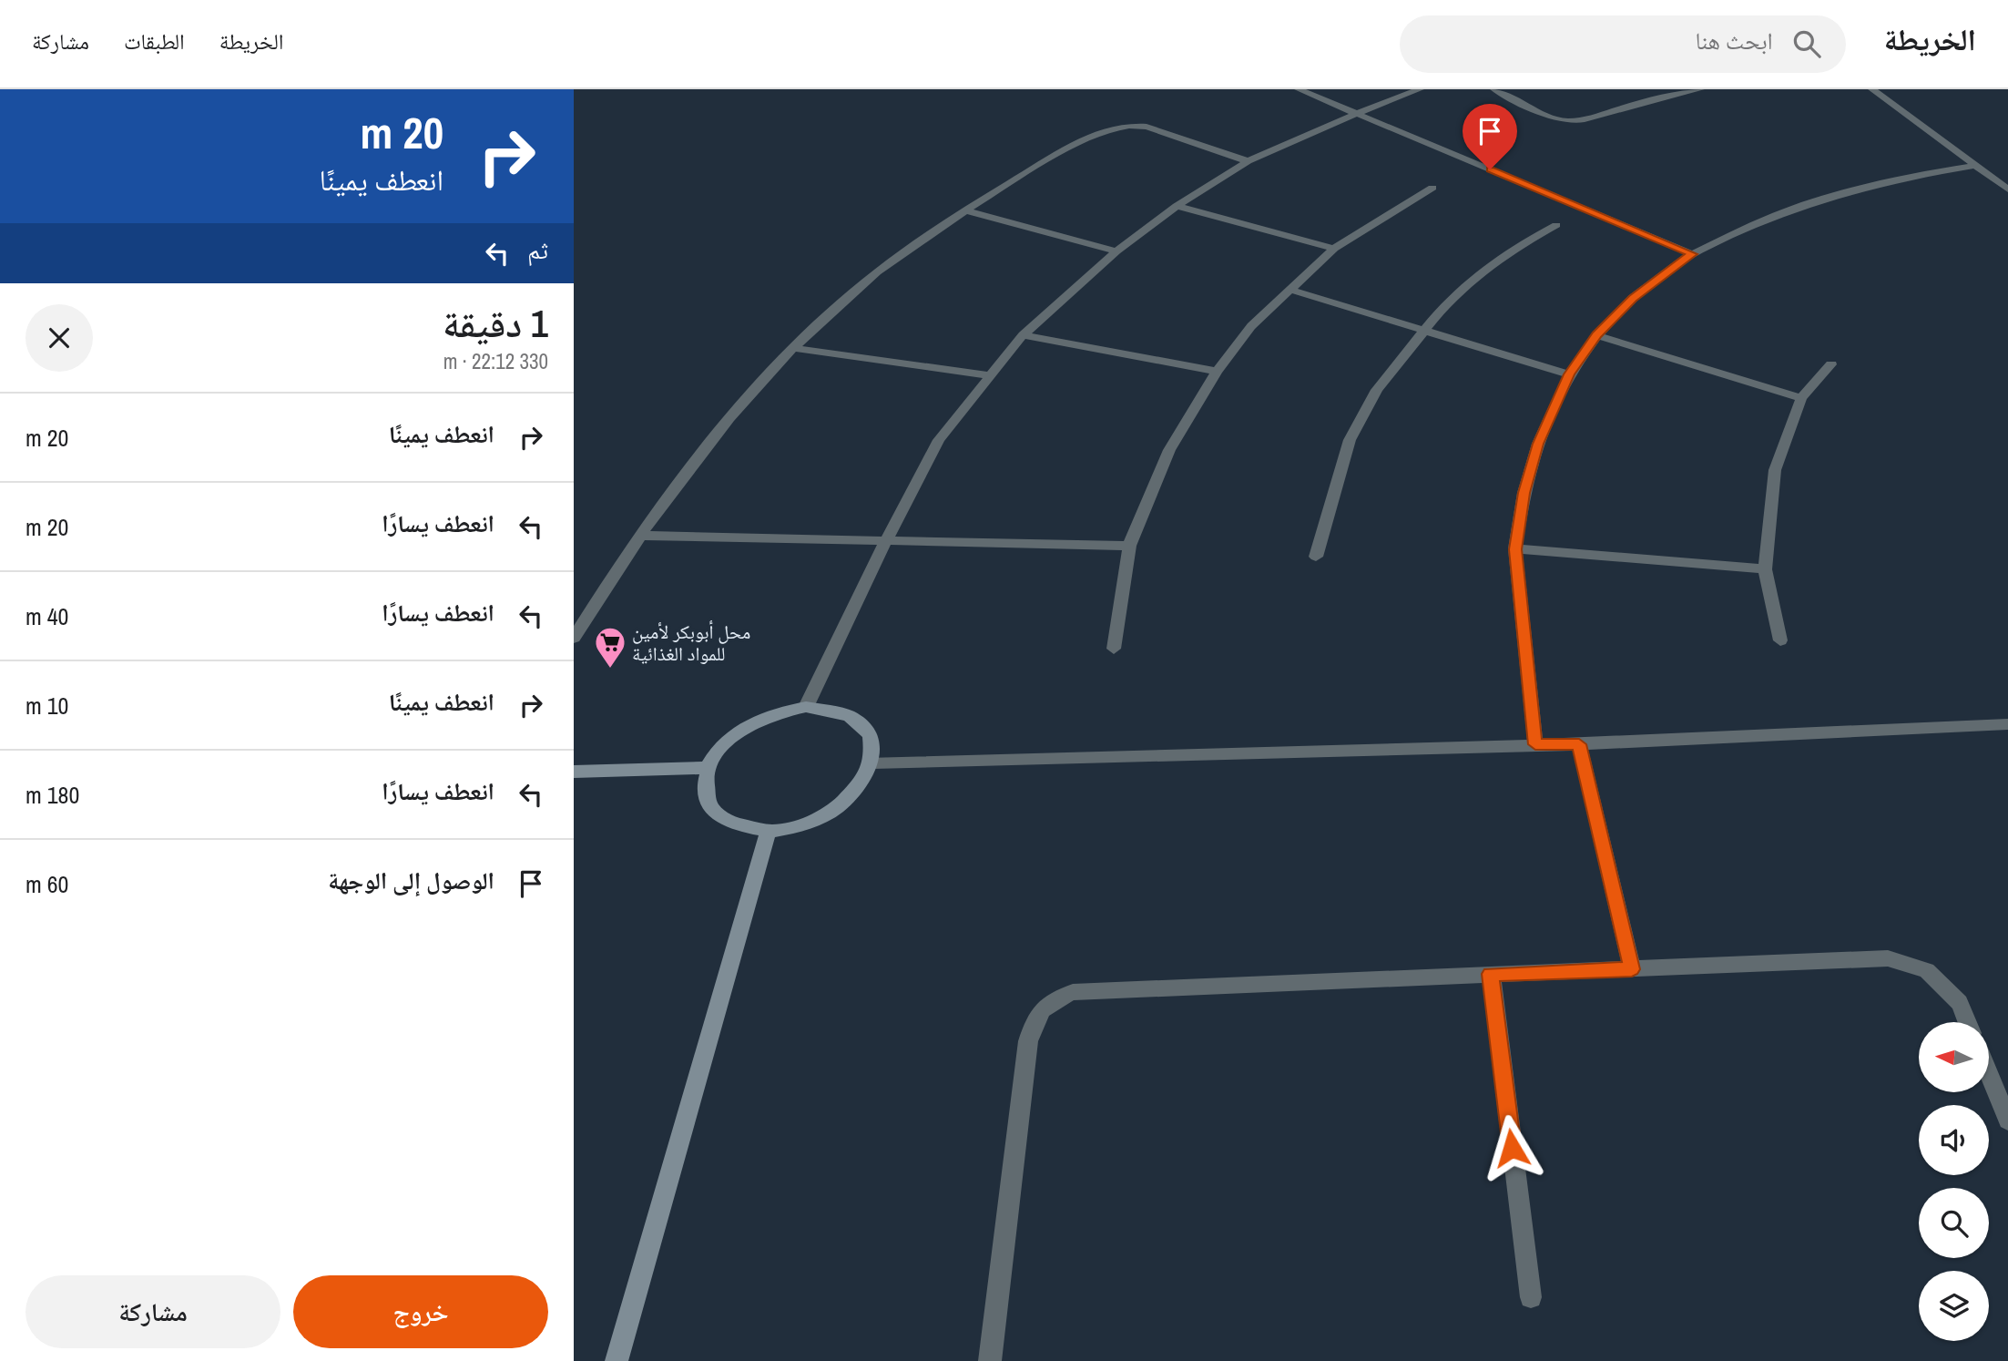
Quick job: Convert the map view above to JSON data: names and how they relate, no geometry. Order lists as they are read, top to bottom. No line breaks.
{"places":{"supermarket":["محل أبوبكر لأمين للمواد الغذائية"]},"north":"left","page":{"header":"الخريطة","search":"ابحث هنا","nav":["الخريطة","الطبقات","مشاركة"],"turn":["20 m","انعطف يمينًا"],"then":"ثم","heading":["1 دقيقة","330 m · 22:12"],"list":[{"name":"انعطف يمينًا","value":"20 m"},{"name":"انعطف يسارًا","value":"20 m"},{"name":"انعطف يسارًا","value":"40 m"},{"name":"انعطف يمينًا","value":"10 m"},{"name":"انعطف يسارًا","value":"180 m"},{"name":"الوصول إلى الوجهة","value":"60 m"}],"buttons":["خروج","مشاركة"]}}
